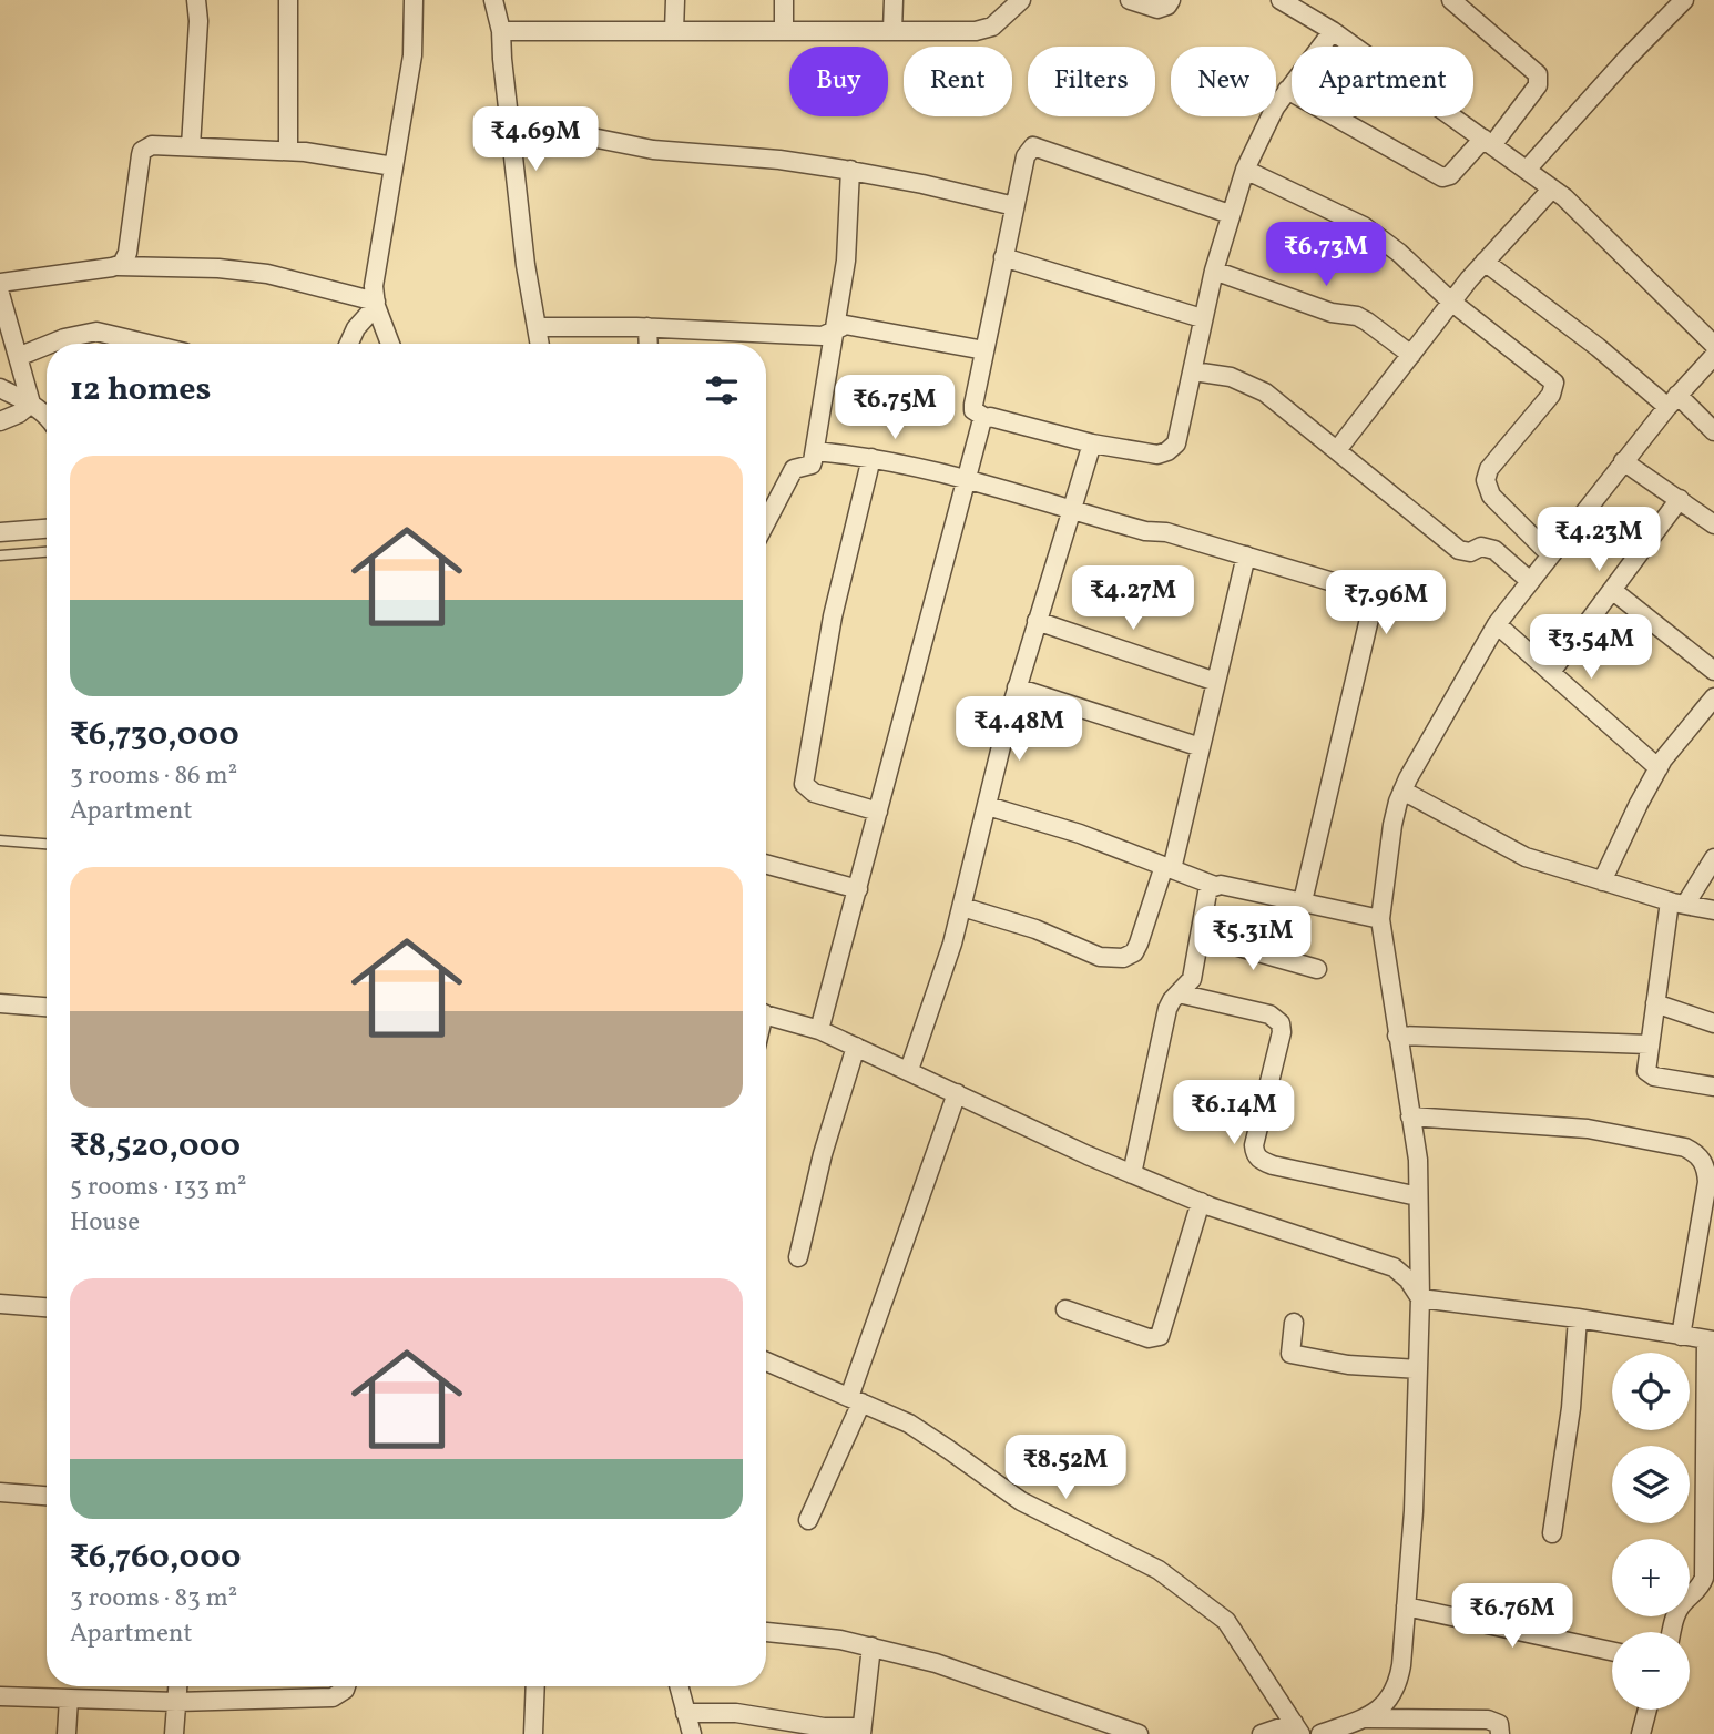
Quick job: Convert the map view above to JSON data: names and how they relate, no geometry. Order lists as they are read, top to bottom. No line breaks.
{"page":{"chip":["Buy","Rent","Filters","New","Apartment"],"price":["₹4.69M","₹6.73M","₹6.75M","₹4.23M","₹4.27M","₹7.96M","₹3.54M","₹4.48M","₹5.31M","₹6.14M","₹8.52M","₹6.76M"],"heading":"12 homes","list":[{"name":"₹6,730,000","note":"3 rooms · 86 m² · Apartment"},{"name":"₹8,520,000","note":"5 rooms · 133 m² · House"},{"name":"₹6,760,000","note":"3 rooms · 83 m² · Apartment"}],"map_buttons":["+","−"]}}
